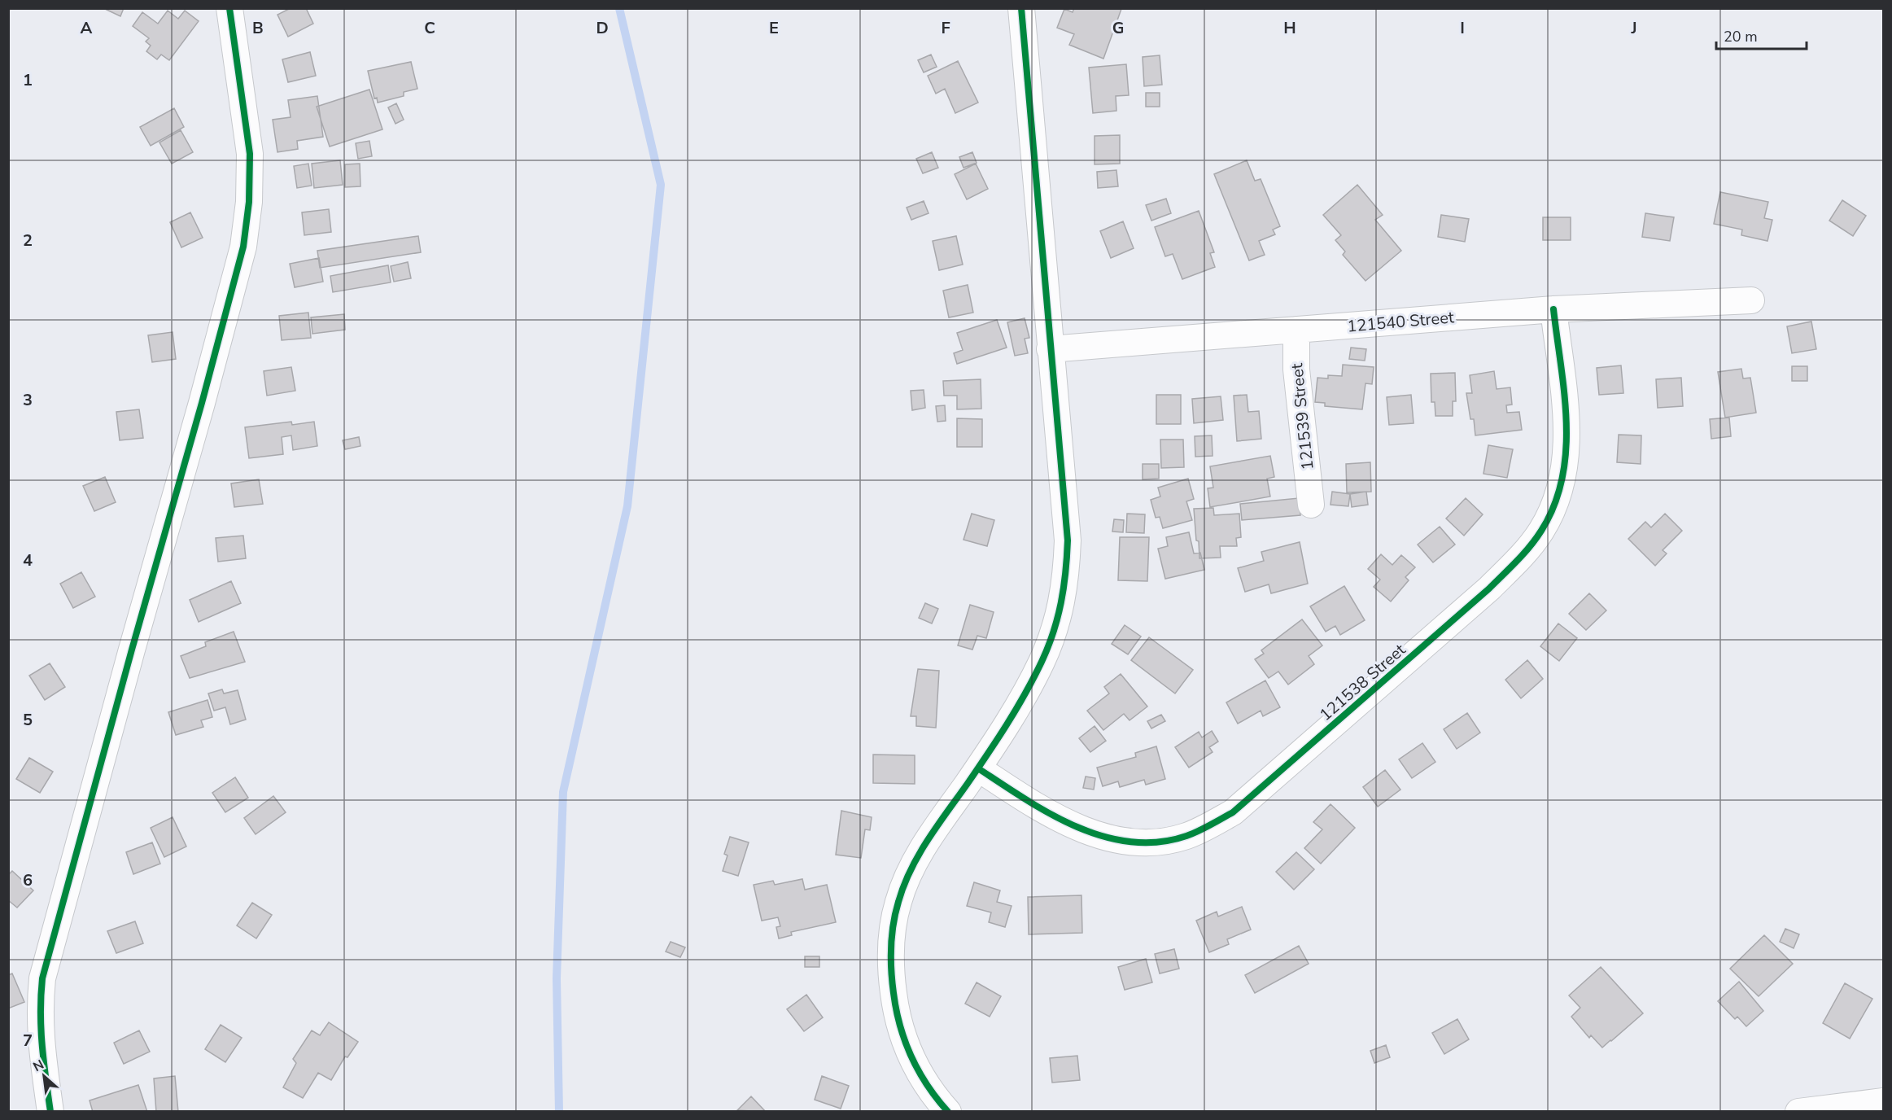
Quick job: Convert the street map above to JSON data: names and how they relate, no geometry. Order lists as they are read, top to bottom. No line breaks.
{"streets":{"street":["121540 Street","121539 Street","121538 Street"]},"crossings":[["121540 Street","121539 Street"],["121540 Street","121538 Street"]],"scale_bar":"20 m","north":"top left","grid":{"columns":["A","B","C","D","E","F","G","H","I","J"],"rows":["1","2","3","4","5","6","7"]}}
